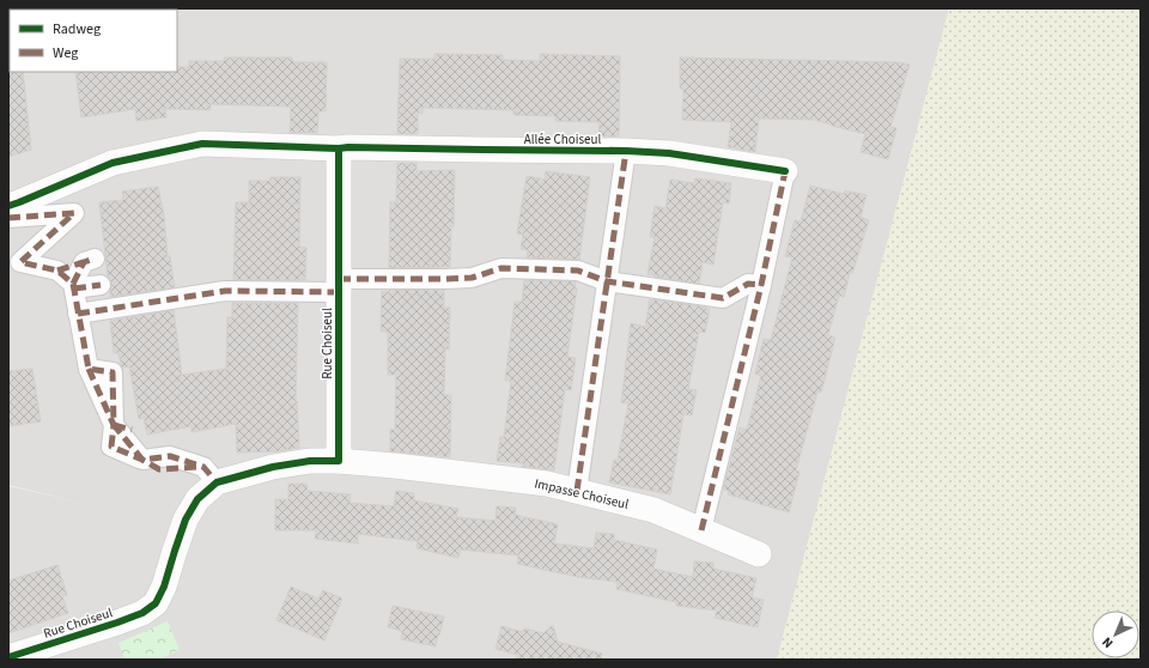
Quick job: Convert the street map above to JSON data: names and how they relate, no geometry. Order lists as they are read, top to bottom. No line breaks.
{"streets":{"street":["Allée Choiseul","Rue Choiseul","Impasse Choiseul"]},"crossings":[["Allée Choiseul","Rue Choiseul"],["Allée Choiseul","Impasse Choiseul"],["Rue Choiseul","Impasse Choiseul"]],"legend":["Radweg","Weg"],"north":"bottom left"}
